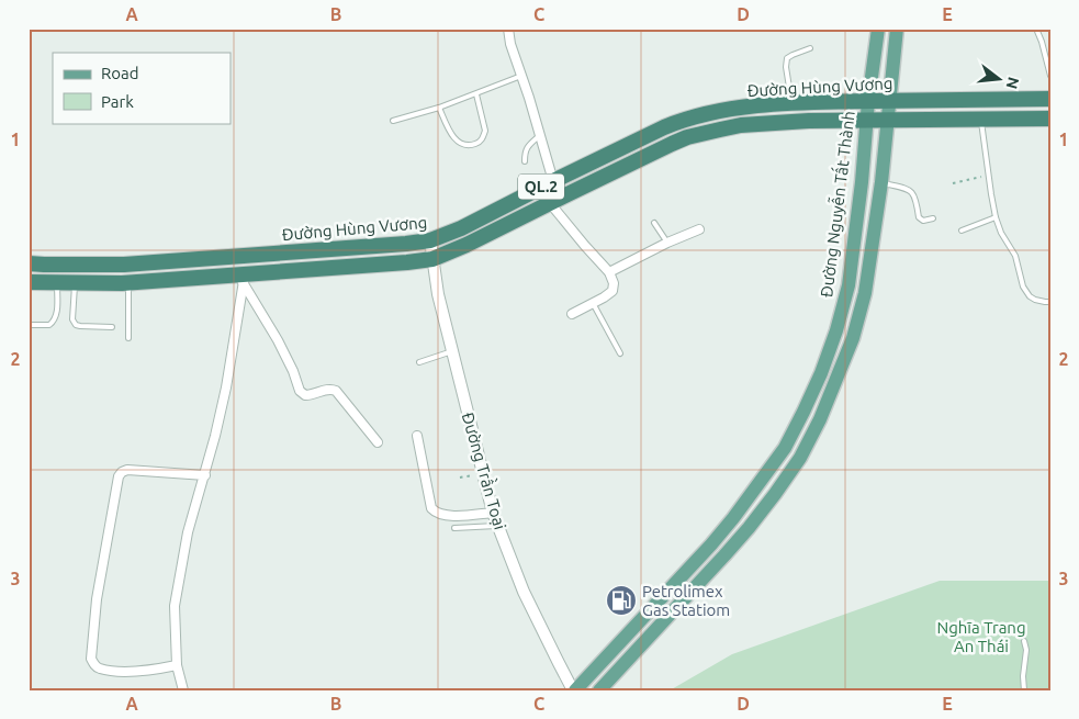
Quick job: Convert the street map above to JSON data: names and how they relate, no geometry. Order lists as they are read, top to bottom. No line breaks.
{"streets":{"highway":["Đường Hùng Vương","QL.2"],"main road":["Đường Nguyễn Tất Thành"],"street":["Đường Trần Toại"]},"crossings":[["Đường Hùng Vương","Đường Nguyễn Tất Thành"],["Đường Hùng Vương","Đường Trần Toại"],["Đường Nguyễn Tất Thành","Đường Trần Toại"]],"parks":["Nghĩa Trang An Thái"],"places":{"fuel station":["Petrolimex Gas Statiom"]},"legend":["Road","Park"],"north":"right","grid":{"columns":["A","B","C","D","E"],"rows":["1","2","3"]}}
